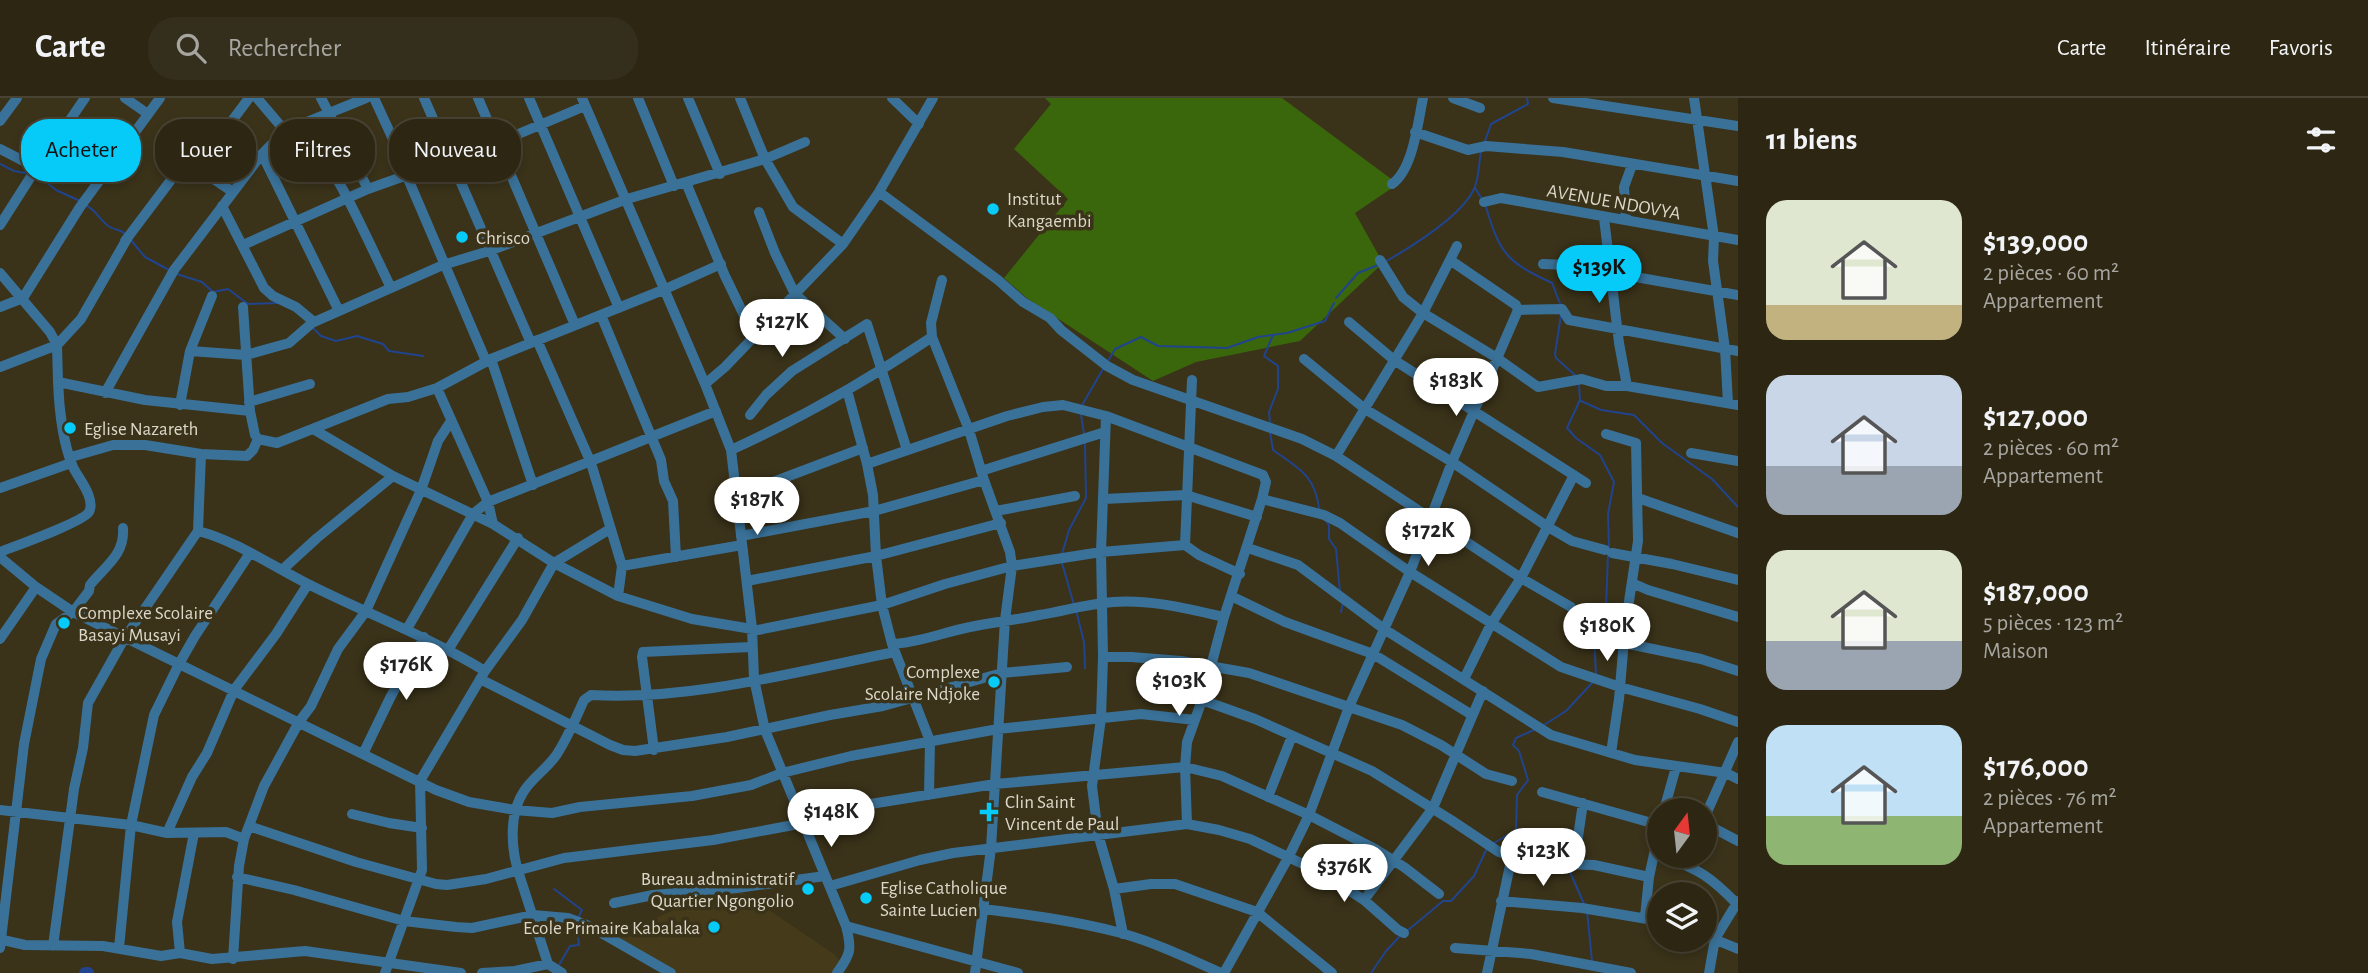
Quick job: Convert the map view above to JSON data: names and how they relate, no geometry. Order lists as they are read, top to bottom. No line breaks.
{"streets":{"street":["AVENUE NDOVYA"]},"places":{"other":["Institut Kangaembi","Chrisco","Eglise Nazareth","Complexe Scolaire Basayi Musayi","Complexe Scolaire Ndjoke","Bureau administratif Quartier Ngongolio","Eglise Catholique Sainte Lucien","Ecole Primaire Kabalaka"],"health":["Clin Saint Vincent de Paul"]},"north":"top","page":{"header":"Carte","search":"Rechercher","nav":["Carte","Itinéraire","Favoris"],"heading":"11 biens","chip":["Acheter","Louer","Filtres","Nouveau"],"list":[{"name":"$139,000","note":"2 pièces · 60 m² · Appartement"},{"name":"$127,000","note":"2 pièces · 60 m² · Appartement"},{"name":"$187,000","note":"5 pièces · 123 m² · Maison"},{"name":"$176,000","note":"2 pièces · 76 m² · Appartement"}],"price":["$139K","$127K","$183K","$187K","$172K","$180K","$176K","$103K","$148K","$123K","$376K"]}}
